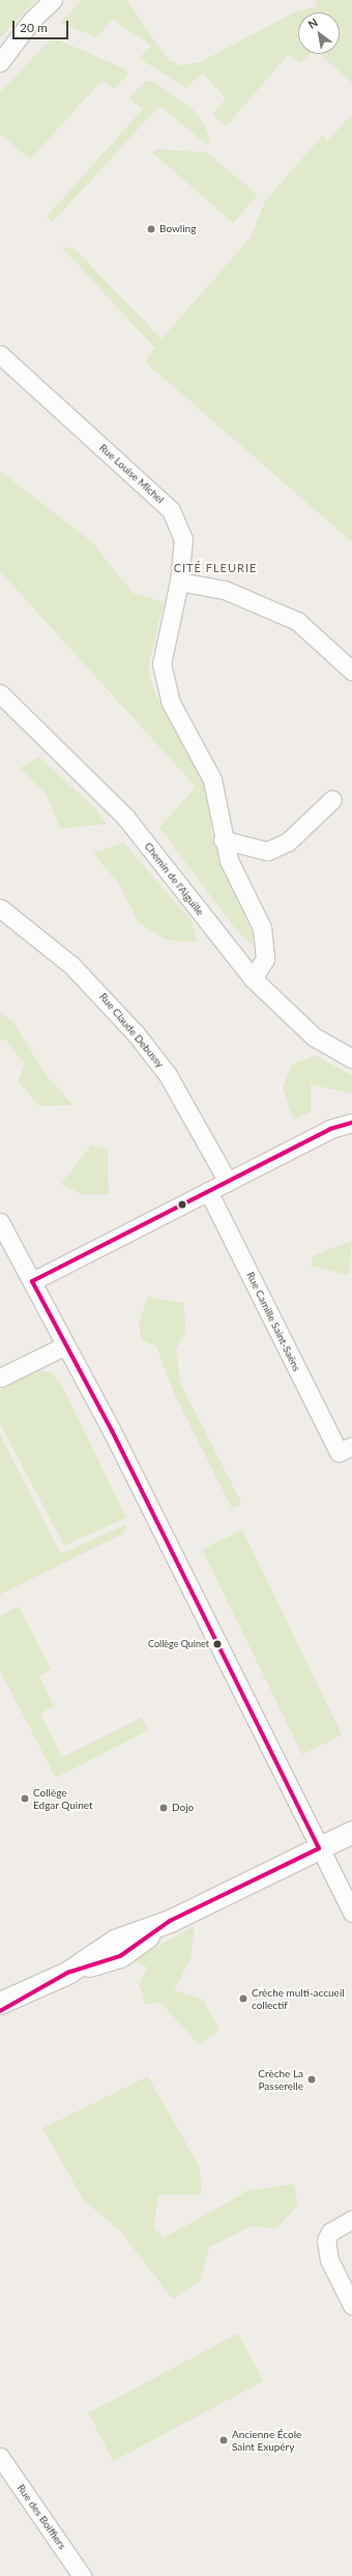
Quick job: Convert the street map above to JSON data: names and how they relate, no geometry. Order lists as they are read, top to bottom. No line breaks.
{"streets":{"street":["Rue Louise Michel","Chemin de l'Aiguille","Rue Claude Debussy","Rue Camille Saint-Saëns","Rue des Boiffiers"]},"districts":["CITÉ FLEURIE"],"places":["Bowling","Collège Quinet","Collège Edgar Quinet","Dojo","Crèche multi-accueil collectif","Crèche La Passerelle","Ancienne École Saint Exupéry"],"scale_bar":"20 m","north":"top left"}
